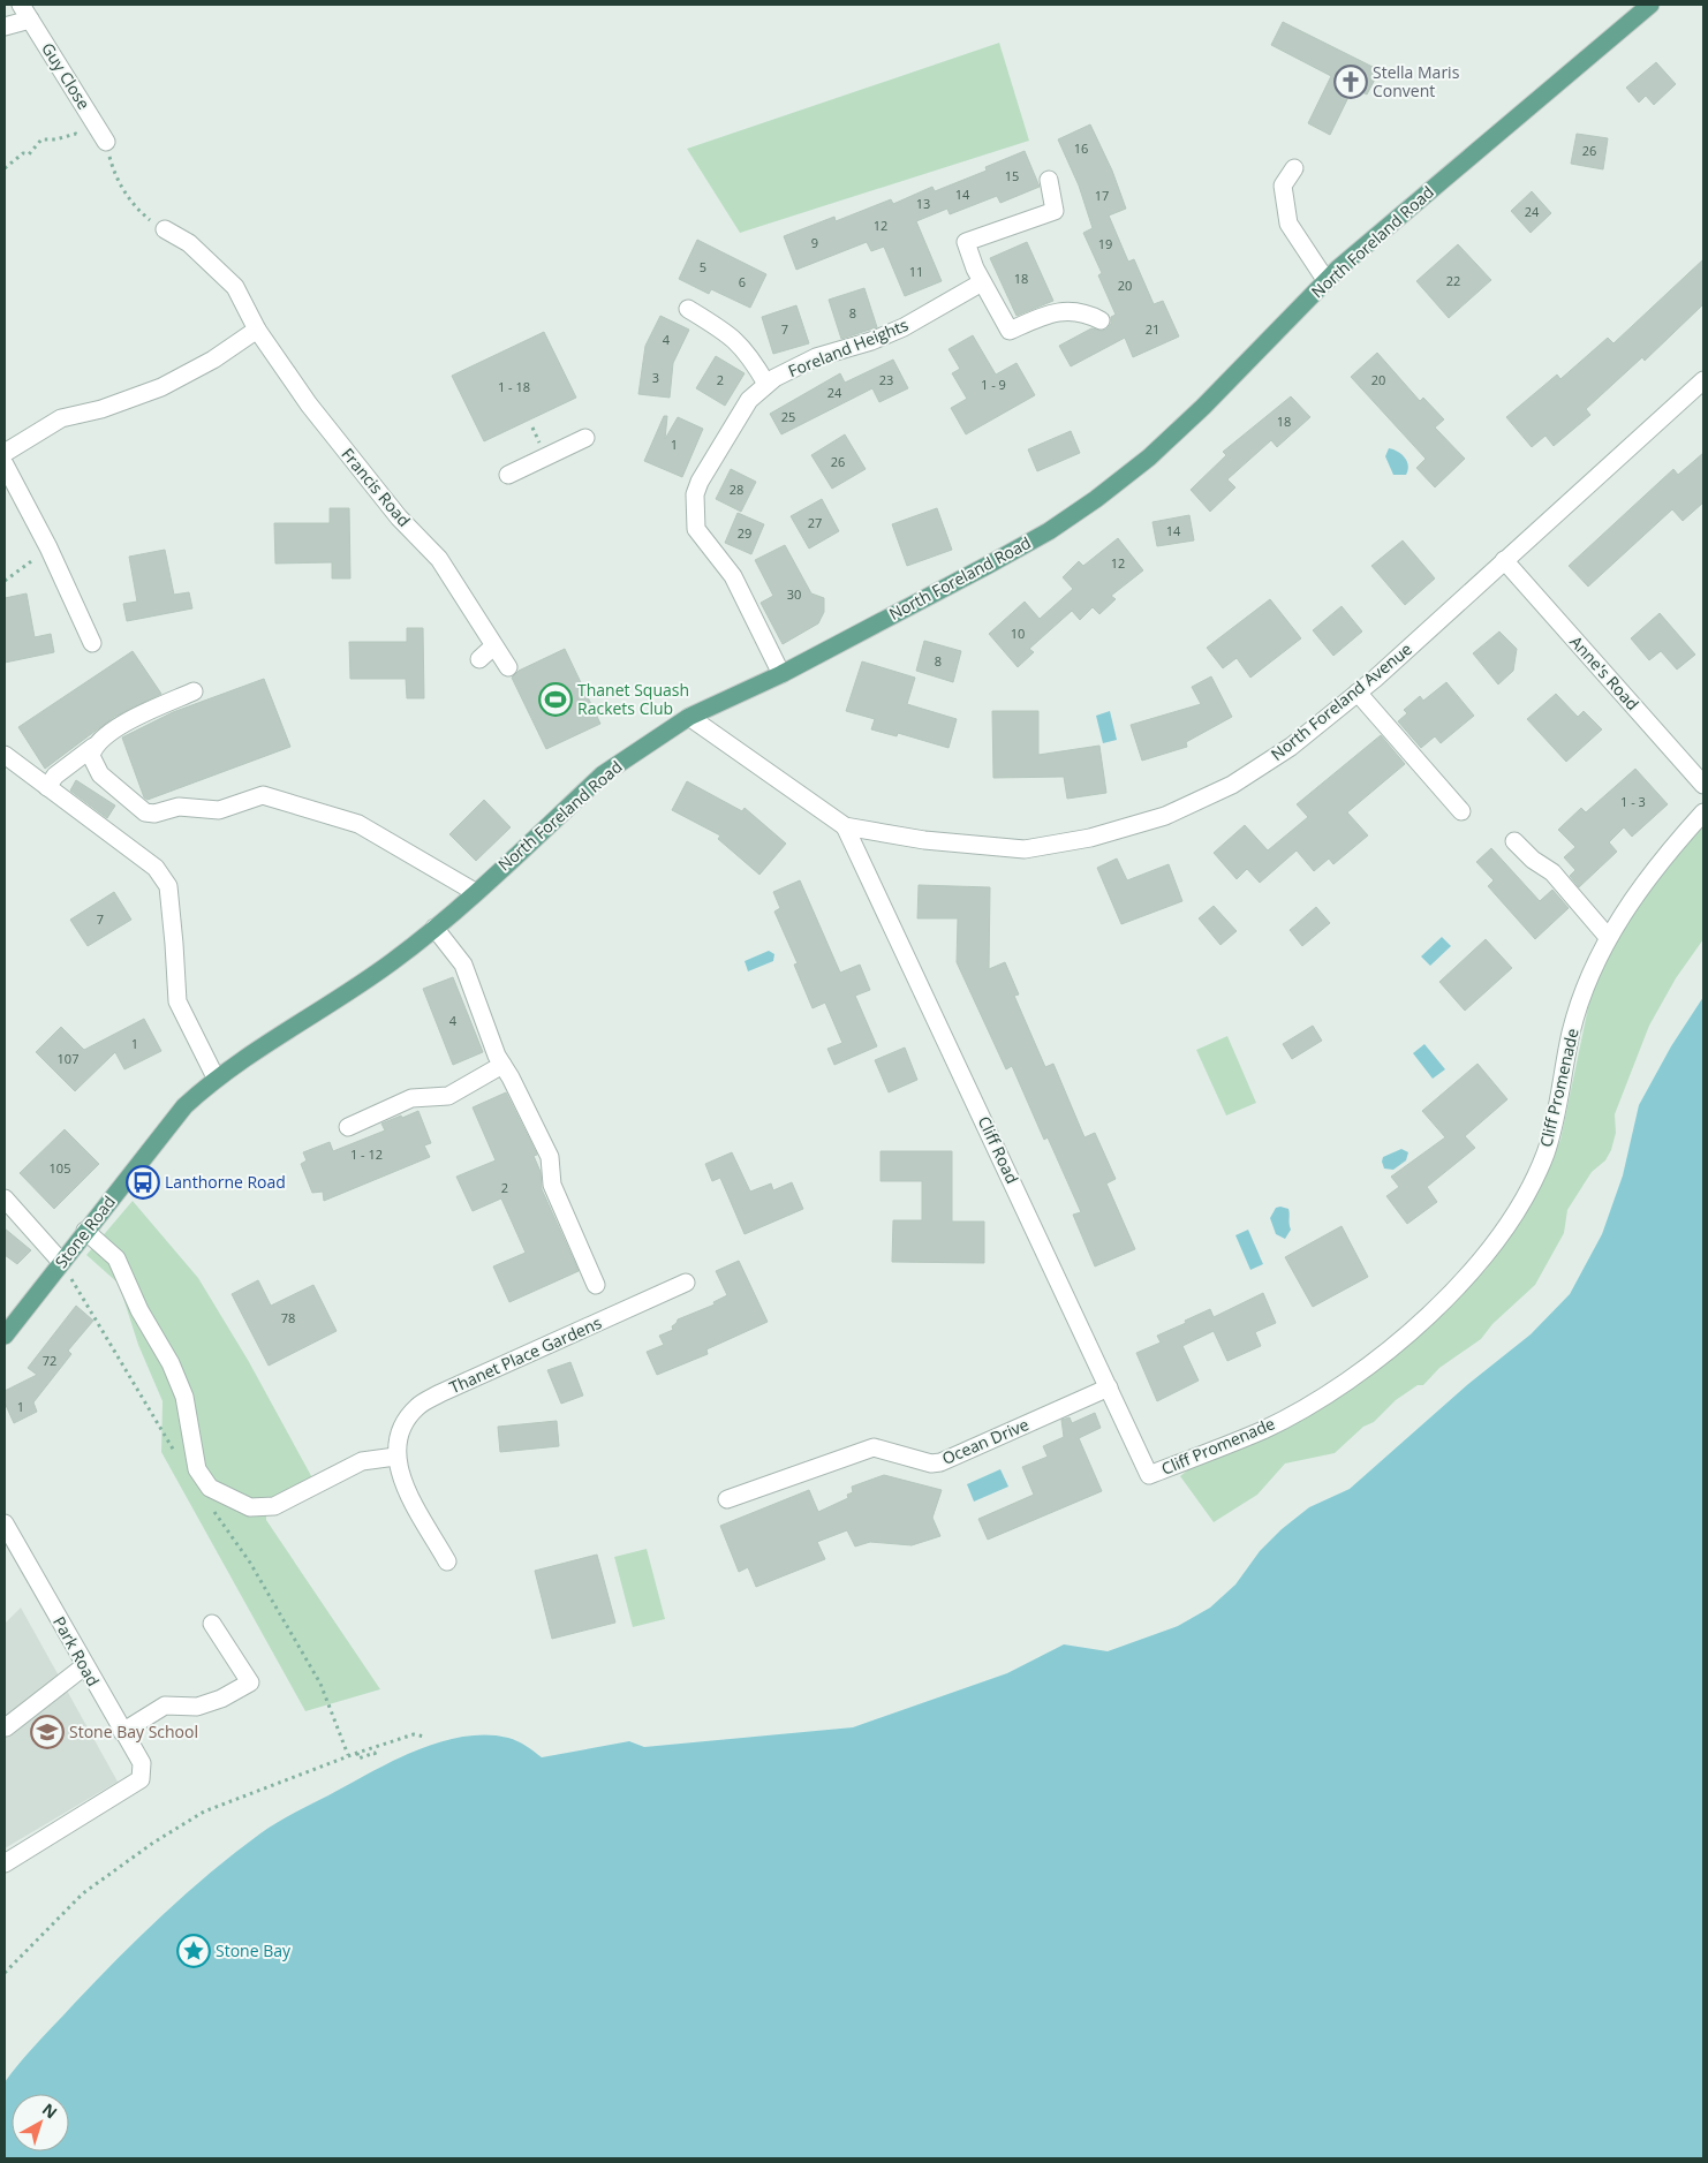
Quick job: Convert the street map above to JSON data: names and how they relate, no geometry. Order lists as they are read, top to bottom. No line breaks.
{"streets":{"main road":["North Foreland Road","Stone Road"],"street":["Guy Close","Foreland Heights","Francis Road","Anne's Road","North Foreland Avenue","Cliff Promenade","Cliff Road","Thanet Place Gardens","Ocean Drive","Park Road"]},"crossings":[["North Foreland Road","Foreland Heights"],["North Foreland Road","North Foreland Avenue"],["North Foreland Road","Stone Road"],["Anne's Road","North Foreland Avenue"],["North Foreland Avenue","Cliff Road"],["Cliff Promenade","Cliff Road"],["Cliff Road","Ocean Drive"]],"places":{"church":["Stella Maris Convent"],"sports":["Thanet Squash Rackets Club"],"bus stop":["Lanthorne Road"],"school or university":["Stone Bay School"],"place":["Stone Bay"]},"house_numbers":["16","26","15","14","17","13","24","12","9","19","5","11","18","22","6","20","8","7","21","4","3","2","23","20","1 - 9","1 - 18","24","25","18","1","26","28","27","14","29","12","30","10","8","1 - 3","7","4","1","107","1 - 12","105","2","78","72","1"],"north":"top right"}
